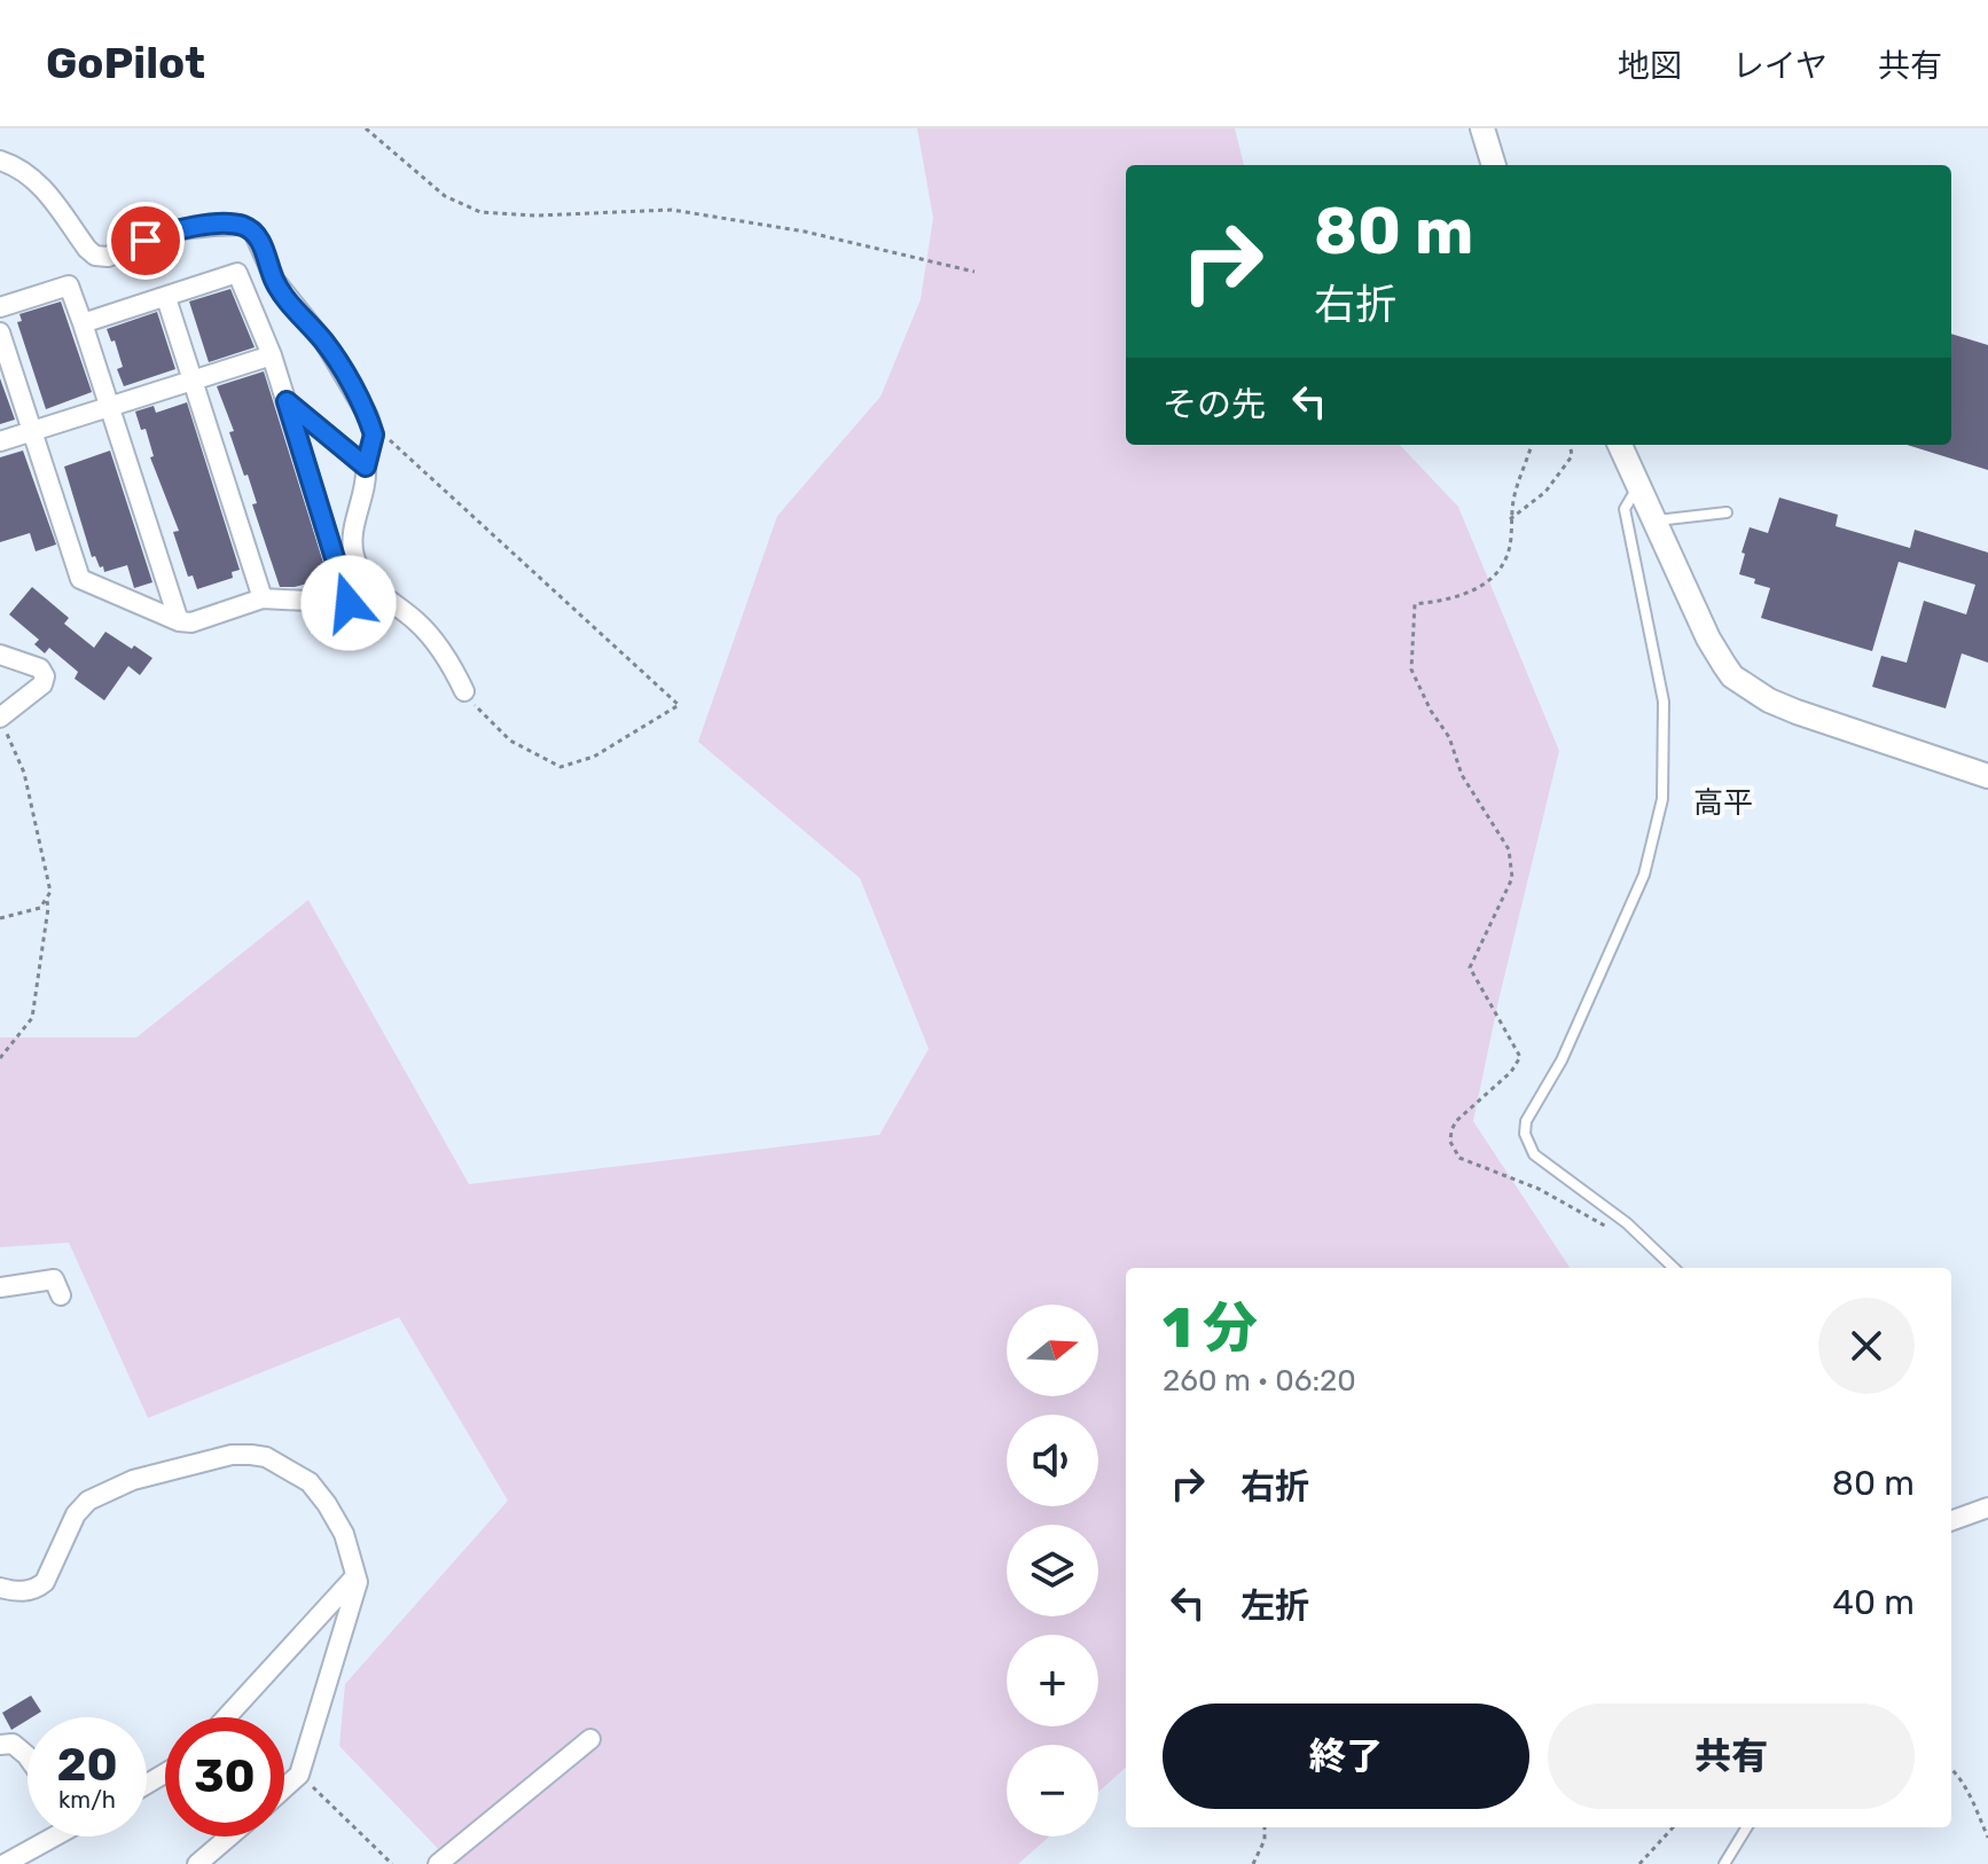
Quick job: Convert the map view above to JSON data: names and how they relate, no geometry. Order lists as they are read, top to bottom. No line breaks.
{"districts":["高平"],"north":"right","page":{"header":"GoPilot","nav":["地図","レイヤ","共有"],"turn":["80 m","右折"],"then":"その先","heading":["1 分","260 m · 06:20"],"map_buttons":["+","−"],"list":[{"name":"右折","value":"80 m"},{"name":"左折","value":"40 m"}],"buttons":["終了","共有"],"speed":"20 km/h","limit":"30"}}
